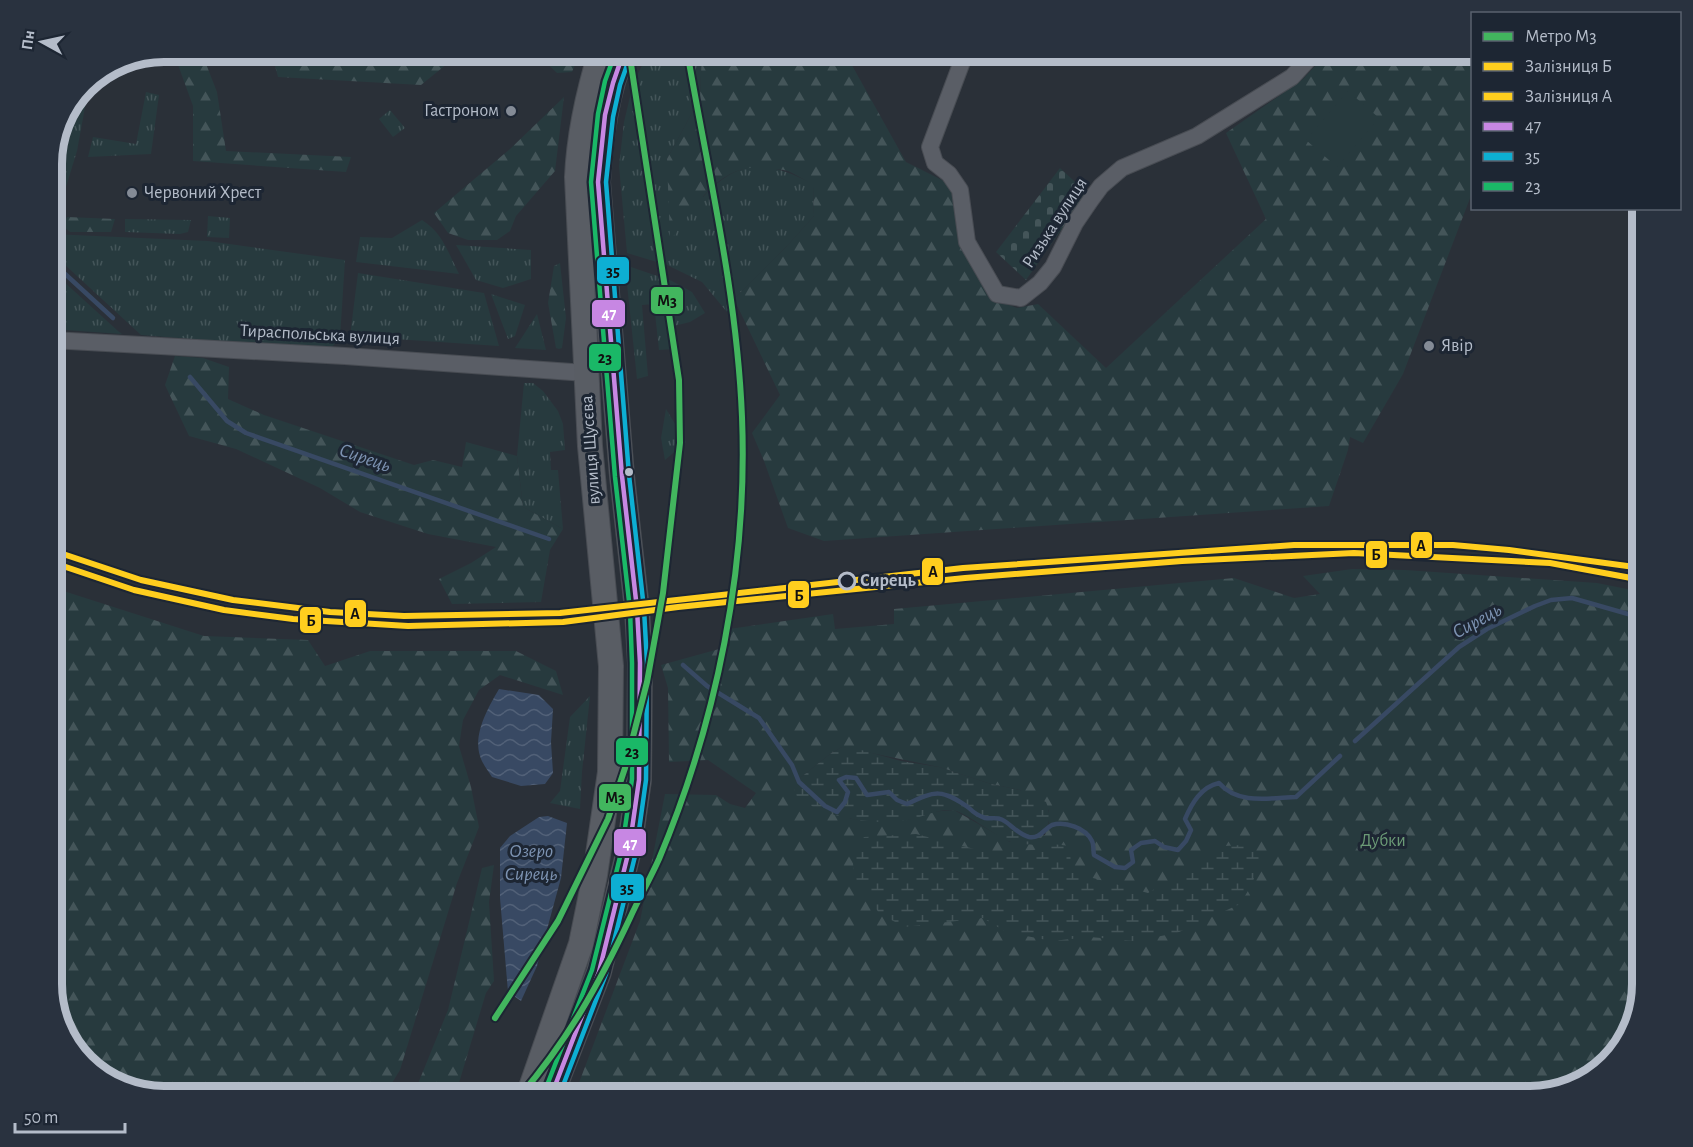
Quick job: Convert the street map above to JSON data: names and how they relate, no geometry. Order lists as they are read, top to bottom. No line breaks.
{"streets":{"main road":["вулиця Щусєва"],"street":["Ризька вулиця","Тираспольська вулиця"]},"crossings":[["Тираспольська вулиця","вулиця Щусєва"]],"water":["Сирець","Озеро Сирець"],"parks":["Дубки"],"places":["Гастроном","Червоний Хрест","Явір","Сирець"],"lines":["metro line M3","transit line 47","transit line 35","transit line 23","rail line A","rail line Б"],"legend":["Метро M3","Залізниця Б","Залізниця A","47","35","23"],"scale_bar":"50 m","north":"left"}
